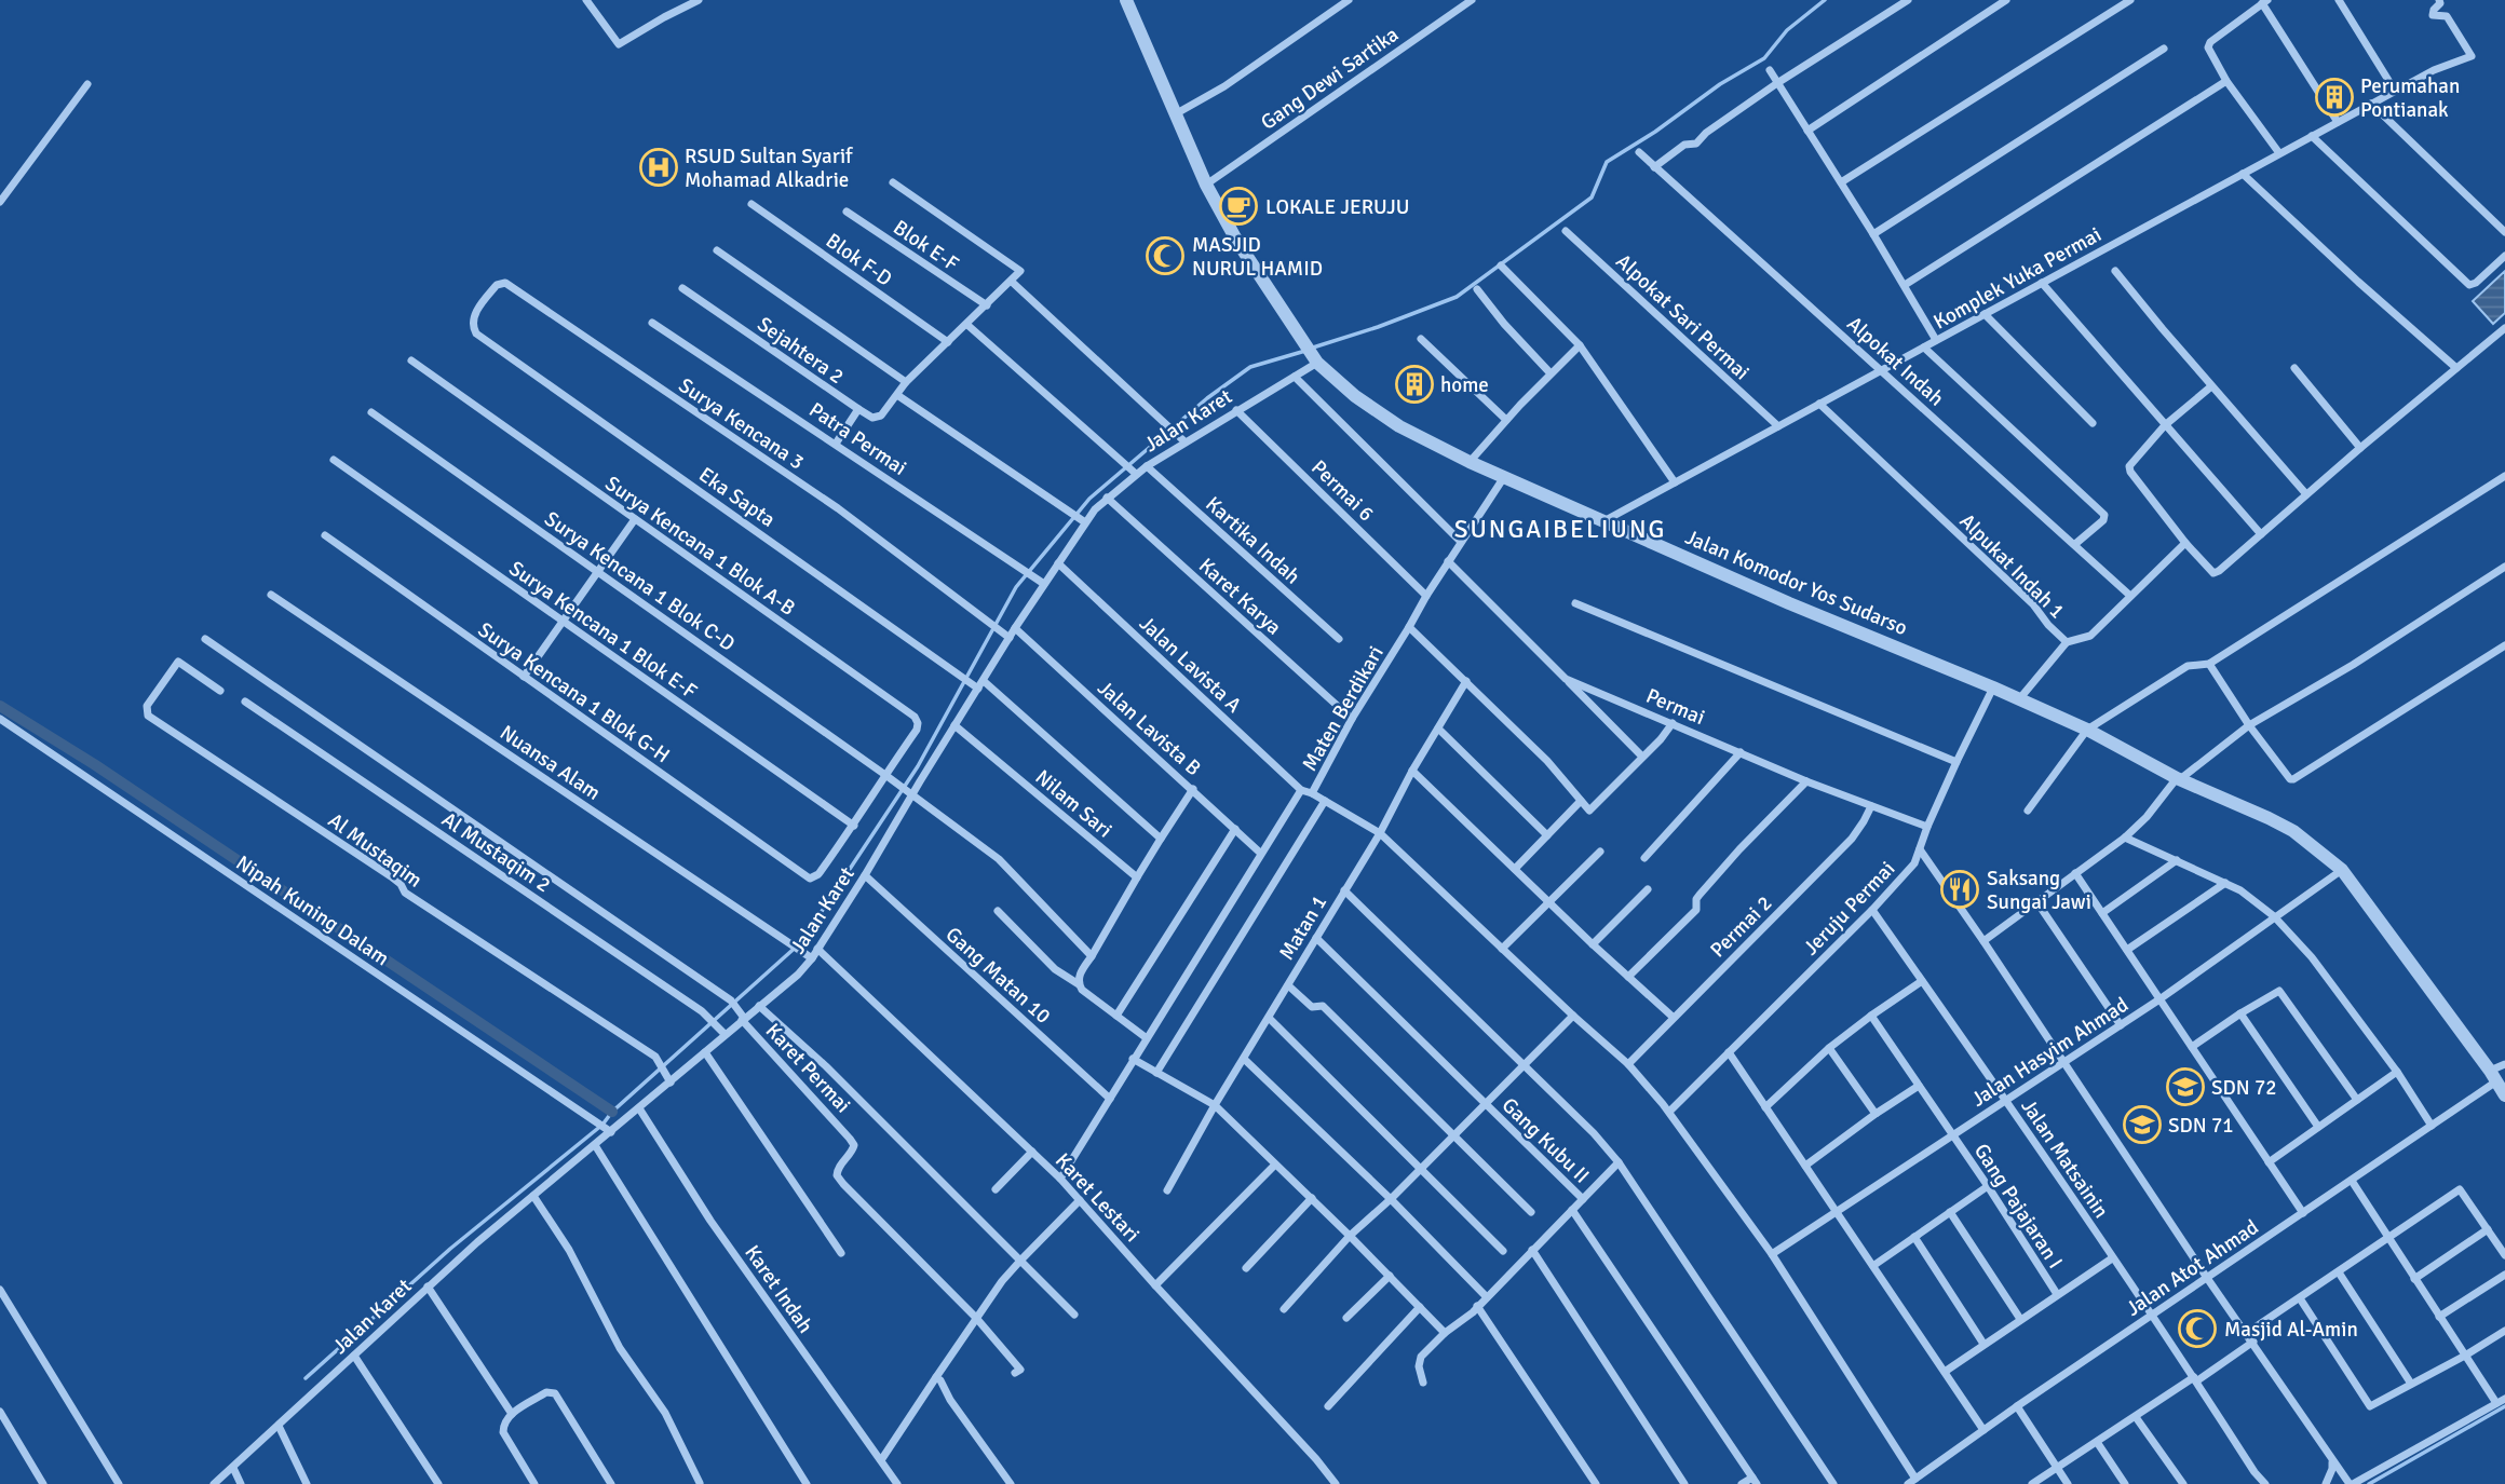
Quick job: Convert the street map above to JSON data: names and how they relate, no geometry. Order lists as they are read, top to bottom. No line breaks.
{"streets":{"street":["Gang Dewi Sartika","Blok E-F","Blok F-D","Komplek Yuka Permai","Alpokat Sari Permai","Sejahtera 2","Alpokat Indah","Jalan Karet","Surya Kencana 3","Patra Permai","Permai 6","Eka Sapta","Kartika Indah","Surya Kencana 1 Blok A-B","Alpukat Indah 1","Surya Kencana 1 Blok C-D","Jalan Komodor Yos Sudarso","Karet Karya","Surya Kencana 1 Blok E-F","Jalan Lavista A","Surya Kencana 1 Blok G-H","Permai","Maten Berdikari","Jalan Lavista B","Nuansa Alam","Nilam Sari","Al Mustaqim","Al Mustaqim 2","Jeruju Permai","Nipah Kuning Dalam","Permai 2","Matan 1","Gang Matan 10","Jalan Hasyim Ahmad","Karet Permai","Gang Kubu II","Jalan Matsainin","Karet Lestari","Gang Pajajaran I","Jalan Atot Ahmad","Karet Indah"]},"crossings":[["Gang Dewi Sartika","Jalan Komodor Yos Sudarso"],["Komplek Yuka Permai","Alpokat Sari Permai"],["Komplek Yuka Permai","Alpokat Indah"],["Komplek Yuka Permai","Alpukat Indah 1"],["Komplek Yuka Permai","Jalan Komodor Yos Sudarso"],["Alpokat Indah","Alpukat Indah 1"],["Jalan Karet","Surya Kencana 3"],["Jalan Karet","Patra Permai"],["Jalan Karet","Permai 6"],["Jalan Karet","Eka Sapta"],["Jalan Karet","Kartika Indah"],["Jalan Karet","Surya Kencana 1 Blok C-D"],["Jalan Karet","Jalan Komodor Yos Sudarso"],["Jalan Karet","Karet Karya"],["Jalan Karet","Jalan Lavista A"],["Jalan Karet","Jalan Lavista B"],["Jalan Karet","Nuansa Alam"],["Jalan Karet","Nilam Sari"],["Jalan Karet","Al Mustaqim"],["Jalan Karet","Al Mustaqim 2"],["Jalan Karet","Nipah Kuning Dalam"],["Jalan Karet","Gang Matan 10"],["Jalan Karet","Karet Permai"],["Jalan Karet","Karet Lestari"],["Jalan Karet","Karet Indah"],["Surya Kencana 3","Eka Sapta"],["Permai 6","Maten Berdikari"],["Surya Kencana 1 Blok A-B","Surya Kencana 1 Blok C-D"],["Surya Kencana 1 Blok A-B","Surya Kencana 1 Blok E-F"],["Surya Kencana 1 Blok A-B","Surya Kencana 1 Blok G-H"],["Jalan Komodor Yos Sudarso","Maten Berdikari"],["Jalan Komodor Yos Sudarso","Jeruju Permai"],["Jalan Komodor Yos Sudarso","Jalan Hasyim Ahmad"],["Jalan Komodor Yos Sudarso","Jalan Atot Ahmad"],["Karet Karya","Maten Berdikari"],["Jalan Lavista A","Maten Berdikari"],["Permai","Maten Berdikari"],["Permai","Jeruju Permai"],["Permai","Permai 2"],["Maten Berdikari","Jalan Lavista B"],["Maten Berdikari","Gang Matan 10"],["Maten Berdikari","Karet Lestari"],["Jeruju Permai","Jalan Matsainin"],["Matan 1","Gang Kubu II"],["Jalan Hasyim Ahmad","Jalan Matsainin"],["Jalan Hasyim Ahmad","Gang Pajajaran I"],["Jalan Matsainin","Jalan Atot Ahmad"]],"districts":["SUNGAIBELIUNG"],"places":{"building":["Perumahan Pontianak","home"],"hospital":["RSUD Sultan Syarif Mohamad Alkadrie"],"cafe":["LOKALE JERUJU"],"mosque":["MASJID NURUL HAMID","Masjid Al-Amin"],"restaurant":["Saksang Sungai Jawi"],"school or university":["SDN 72","SDN 71"]}}
